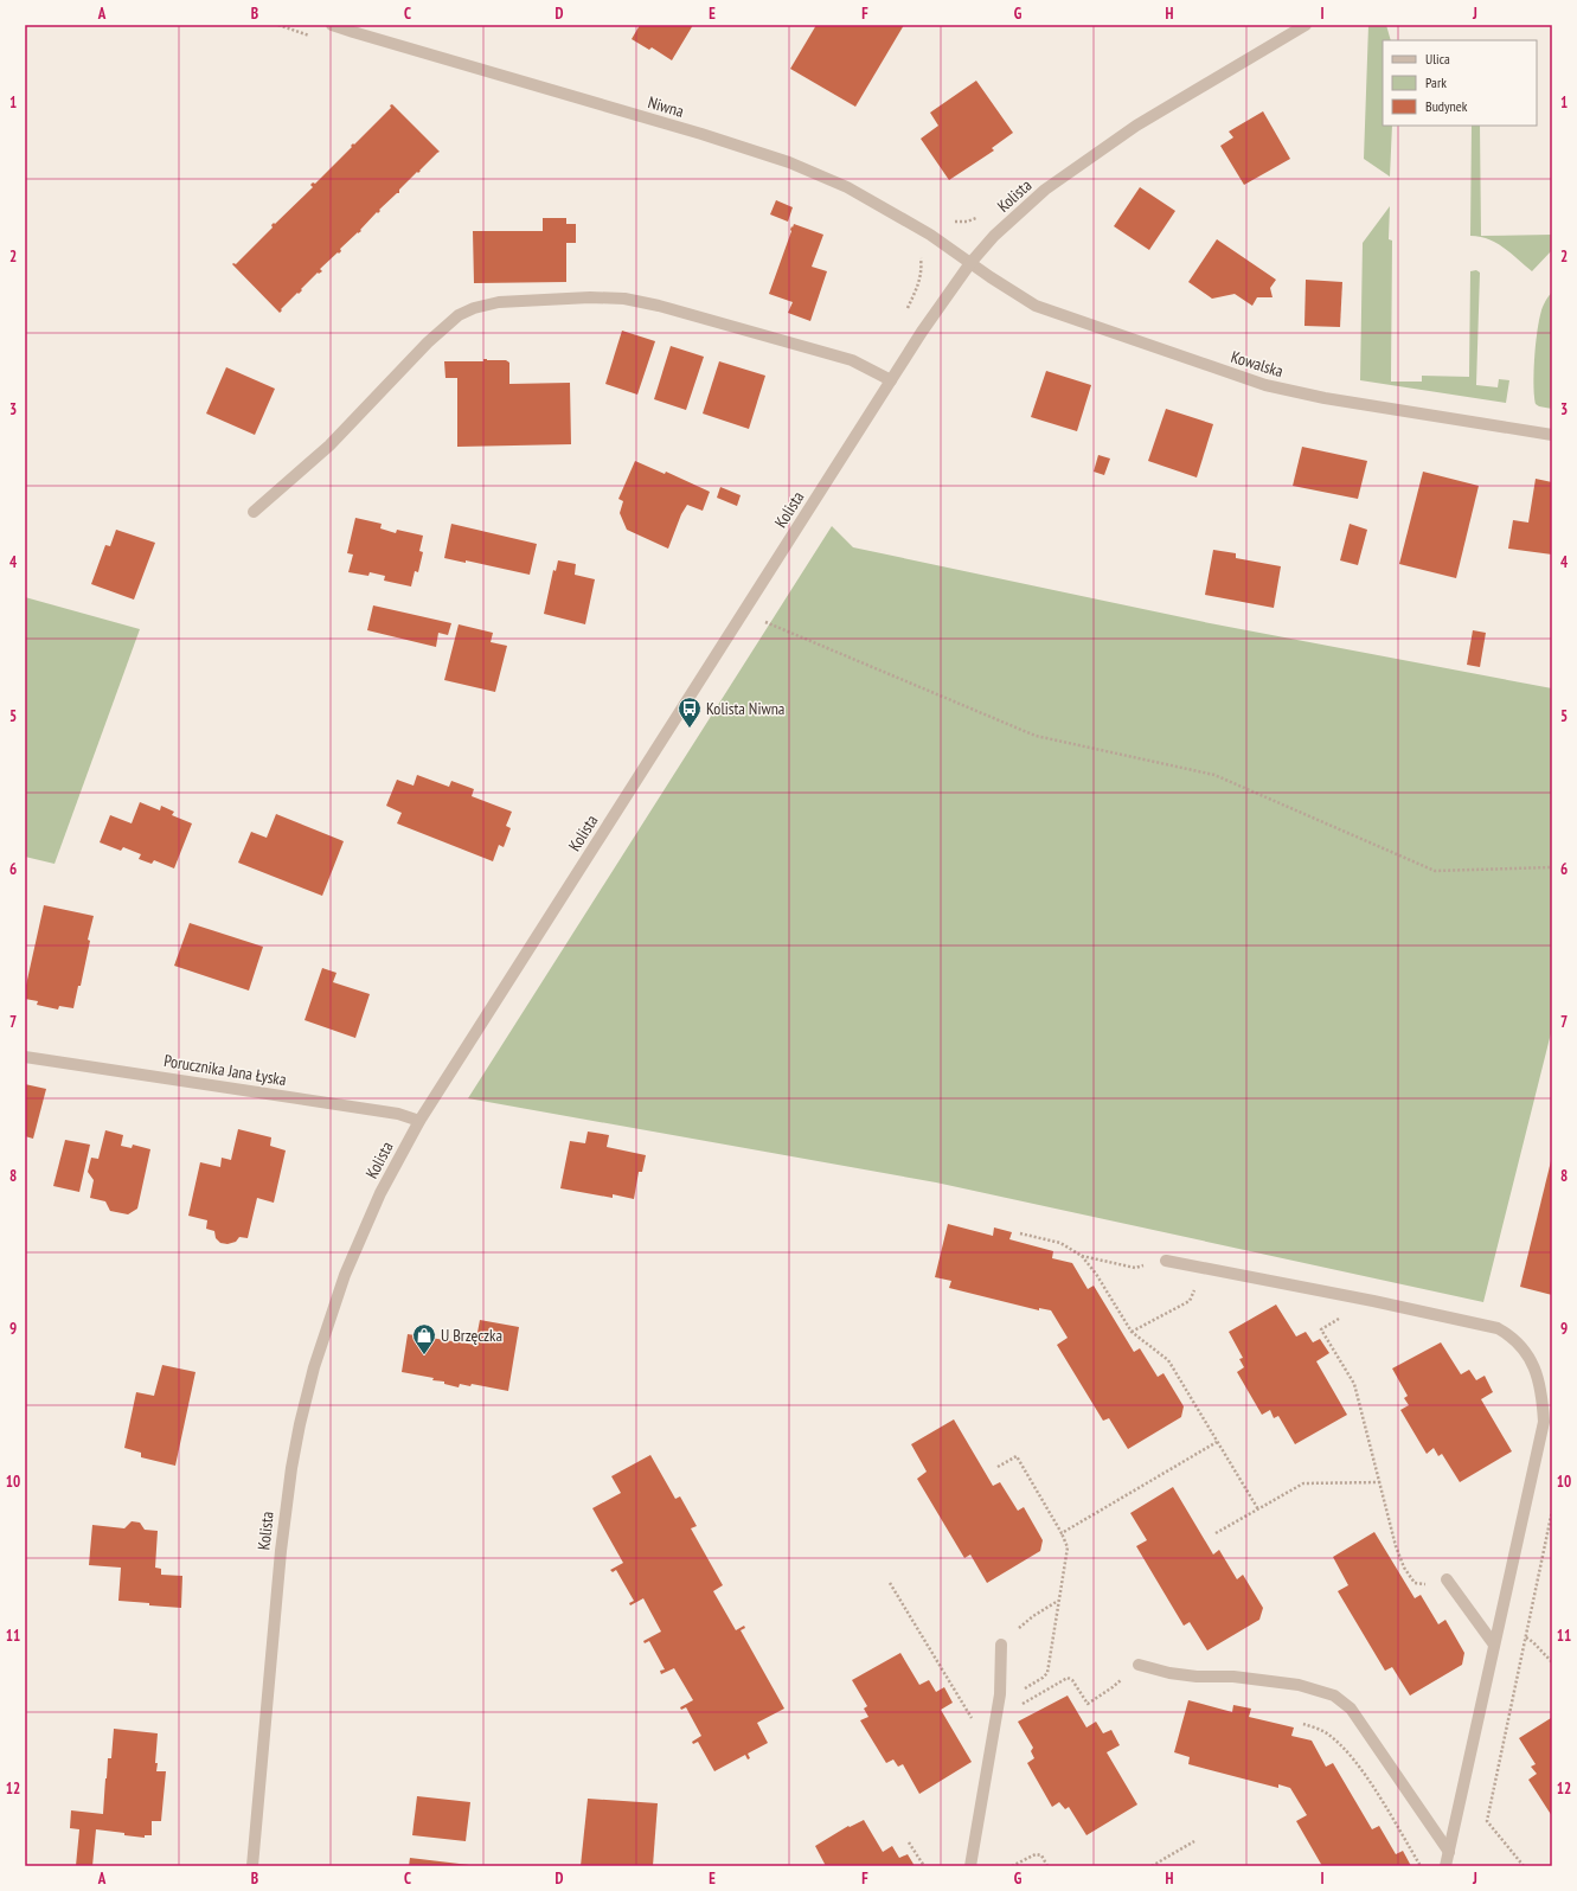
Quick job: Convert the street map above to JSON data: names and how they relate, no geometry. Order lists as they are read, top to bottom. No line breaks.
{"streets":{"street":["Niwna","Kolista","Kowalska","Porucznika Jana Łyska"]},"crossings":[["Niwna","Kolista"],["Niwna","Kowalska"],["Kolista","Kowalska"],["Kolista","Porucznika Jana Łyska"]],"places":{"bus stop":["Kolista Niwna"],"shop":["U Brzęczka"]},"legend":["Ulica","Park","Budynek"],"grid":{"columns":["A","B","C","D","E","F","G","H","I","J"],"rows":["1","2","3","4","5","6","7","8","9","10","11","12"]}}
